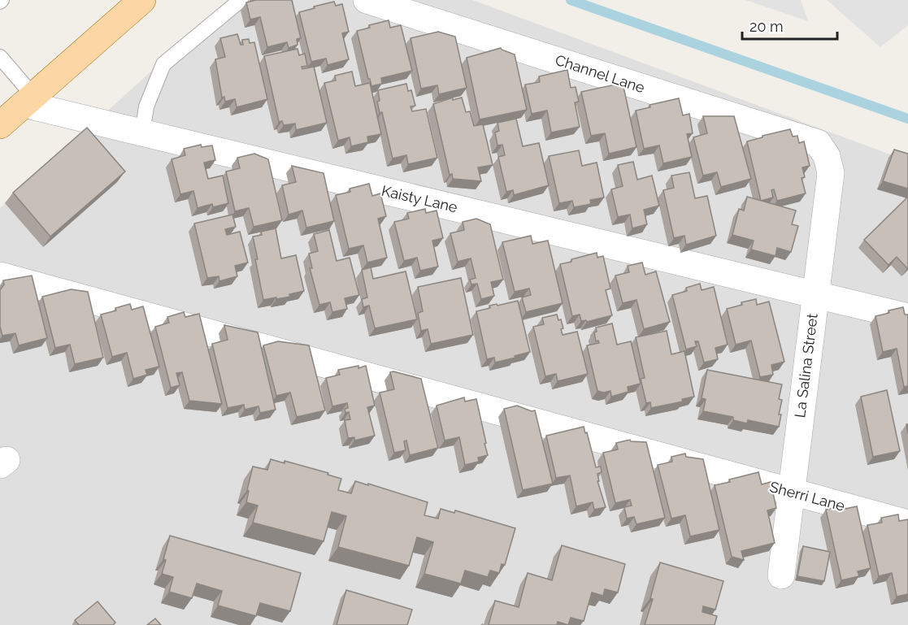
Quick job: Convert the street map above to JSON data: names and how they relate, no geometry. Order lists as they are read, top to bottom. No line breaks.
{"streets":{"street":["Channel Lane","Kaisty Lane","La Salina Street","Sherri Lane"]},"crossings":[["Channel Lane","La Salina Street"],["Kaisty Lane","La Salina Street"],["La Salina Street","Sherri Lane"]],"scale_bar":"20 m"}
